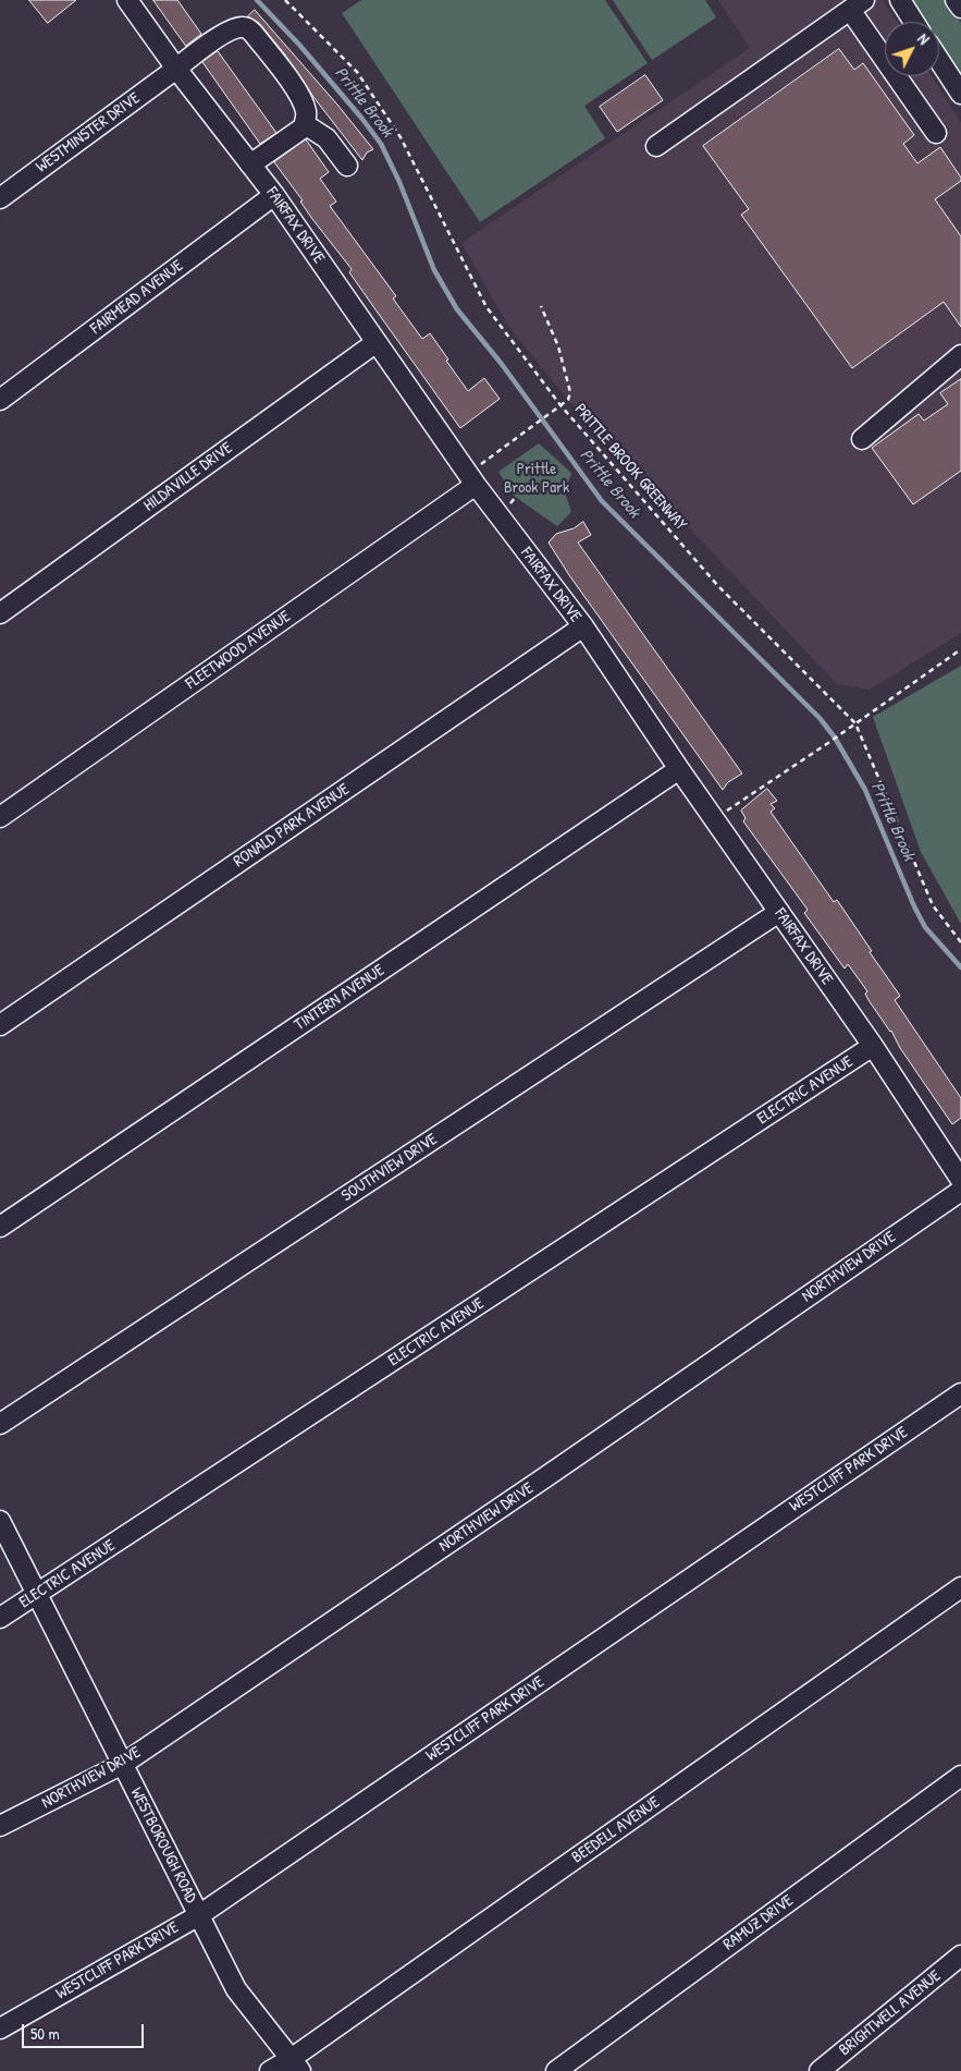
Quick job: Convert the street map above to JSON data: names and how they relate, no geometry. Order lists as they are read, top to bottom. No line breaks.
{"streets":{"street":["WESTMINSTER DRIVE","FAIRFAX DRIVE","FAIRMEAD AVENUE","HILDAVILLE DRIVE","FLEETWOOD AVENUE","RONALD PARK AVENUE","TINTERN AVENUE","ELECTRIC AVENUE","SOUTHVIEW DRIVE","NORTHVIEW DRIVE","WESTCLIFF PARK DRIVE","BEEDELL AVENUE","WESTBOROUGH ROAD","RAMUZ DRIVE","BRIGHTWELL AVENUE"],"path":["PRITTLE BROOK GREENWAY"]},"crossings":[["WESTMINSTER DRIVE","FAIRFAX DRIVE"],["FAIRFAX DRIVE","FAIRMEAD AVENUE"],["FAIRFAX DRIVE","HILDAVILLE DRIVE"],["FAIRFAX DRIVE","FLEETWOOD AVENUE"],["FAIRFAX DRIVE","RONALD PARK AVENUE"],["FAIRFAX DRIVE","TINTERN AVENUE"],["FAIRFAX DRIVE","ELECTRIC AVENUE"],["FAIRFAX DRIVE","SOUTHVIEW DRIVE"],["ELECTRIC AVENUE","WESTBOROUGH ROAD"],["NORTHVIEW DRIVE","WESTBOROUGH ROAD"],["WESTCLIFF PARK DRIVE","WESTBOROUGH ROAD"],["BEEDELL AVENUE","WESTBOROUGH ROAD"]],"water":["Prittle Brook"],"parks":["Prittle Brook Park"],"scale_bar":"50 m","north":"top right"}
